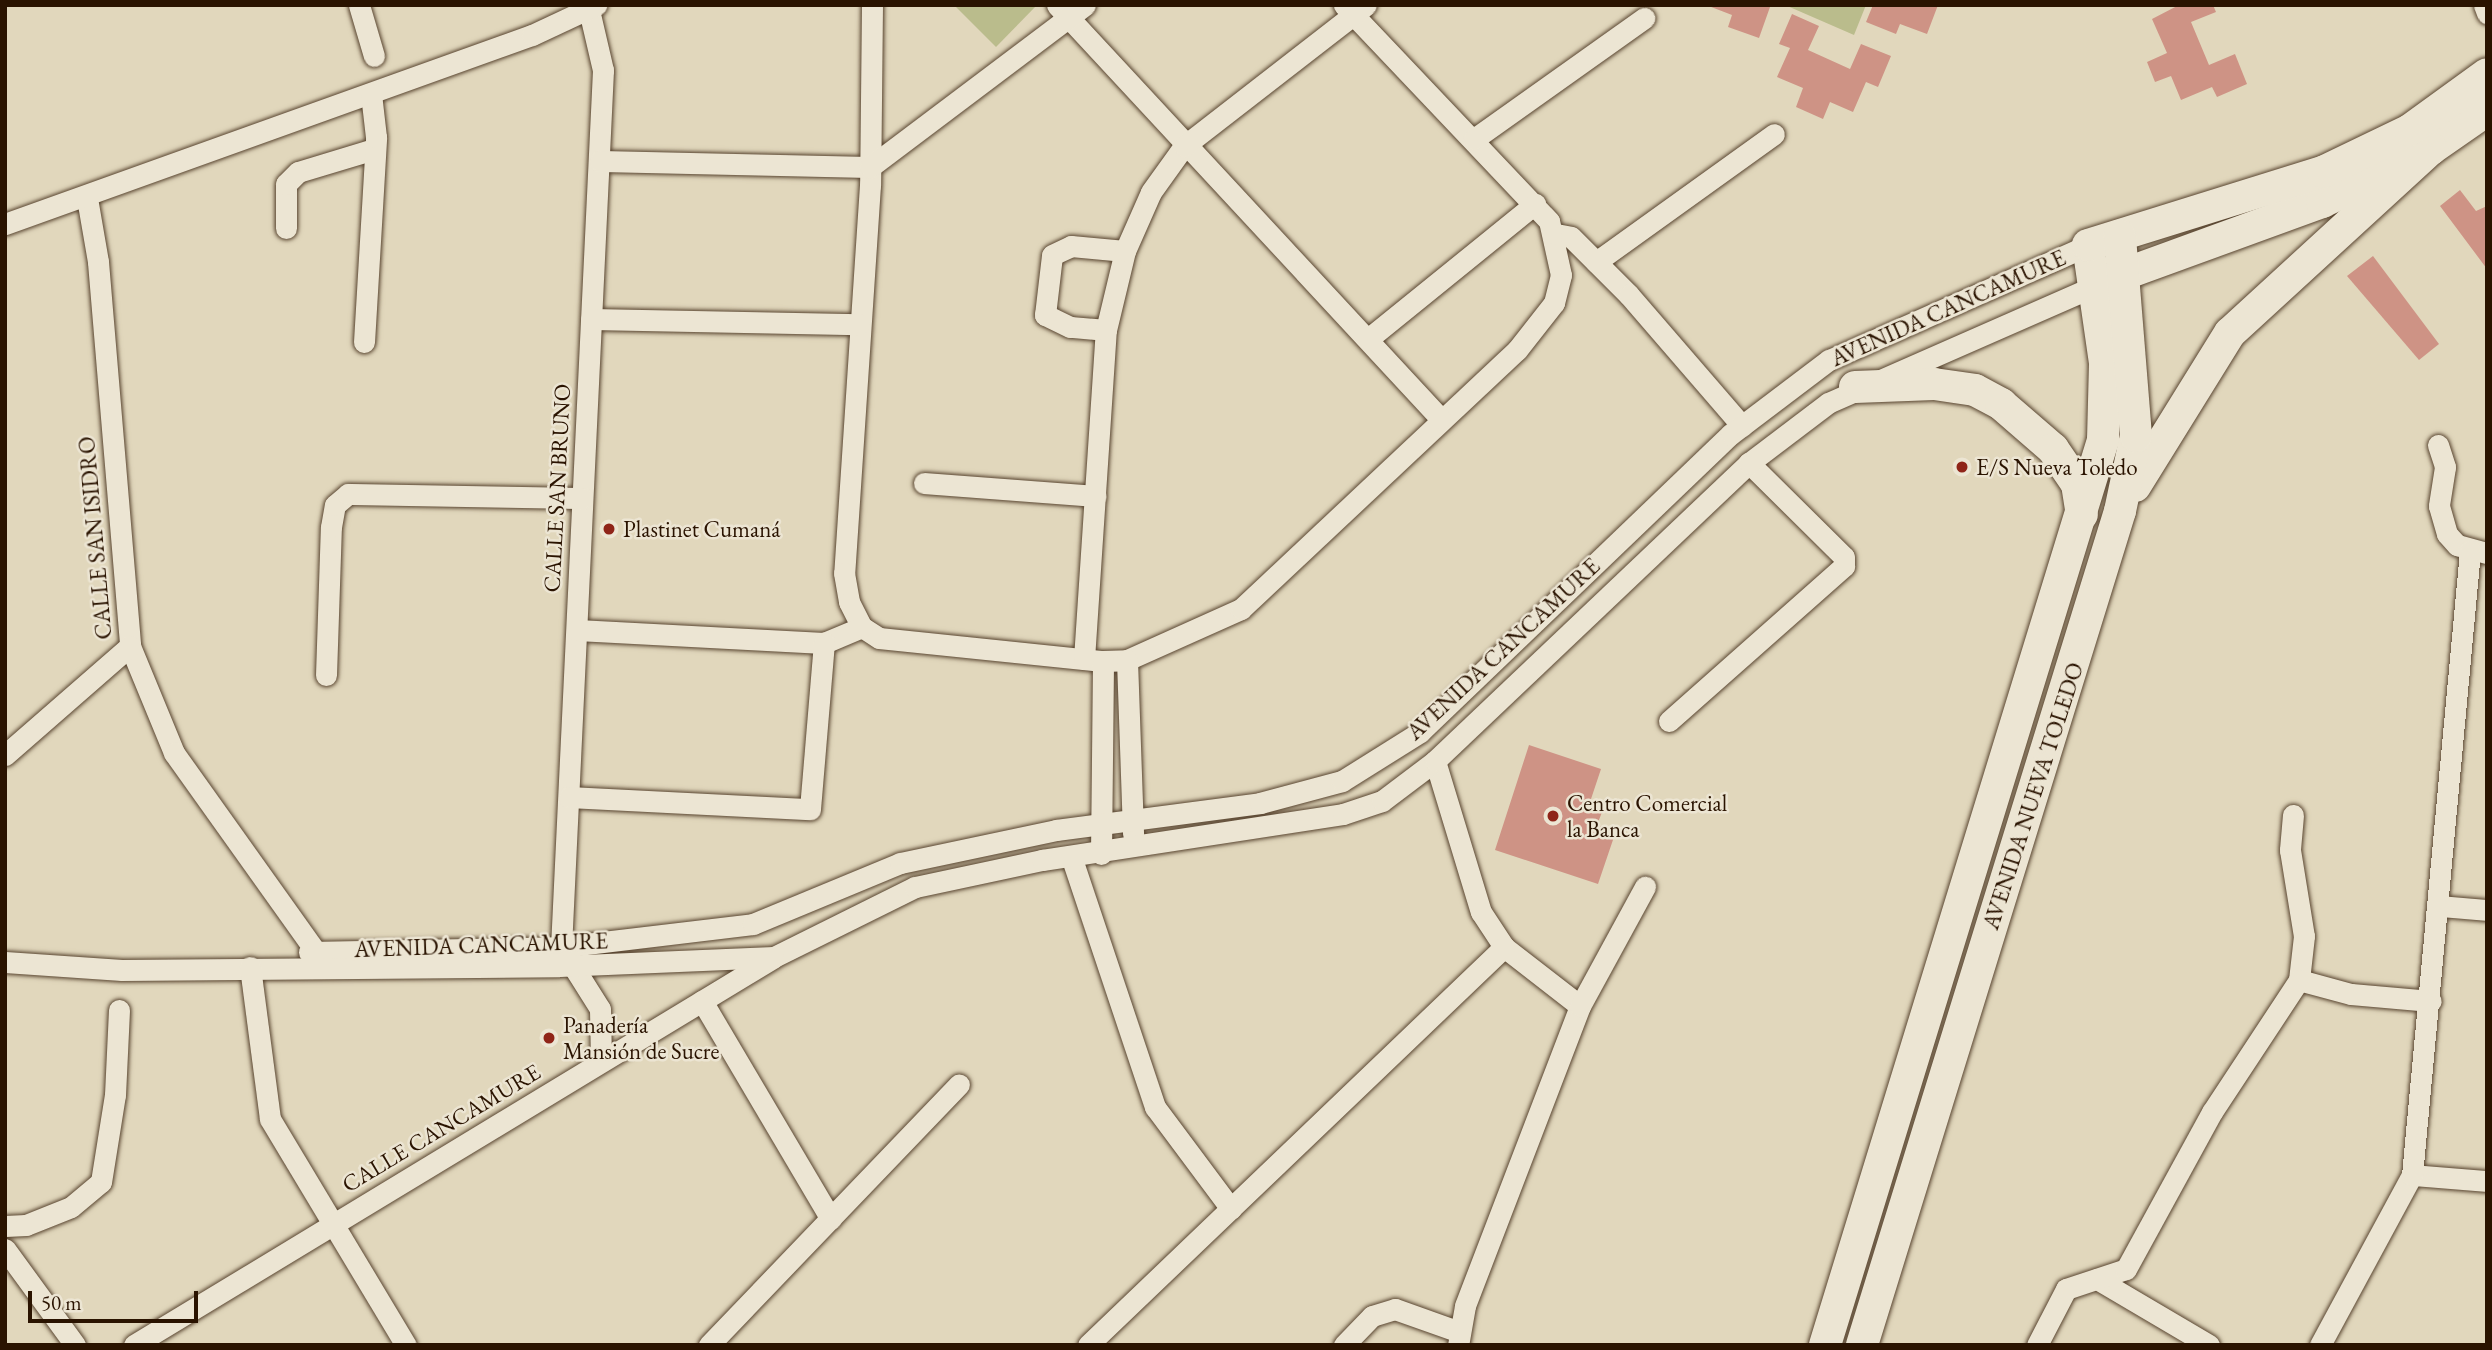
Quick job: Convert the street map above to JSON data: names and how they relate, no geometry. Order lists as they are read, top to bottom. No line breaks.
{"streets":{"main road":["AVENIDA CANCAMURE","AVENIDA NUEVA TOLEDO"],"street":["CALLE SAN BRUNO","CALLE SAN ISIDRO","CALLE CANCAMURE"]},"crossings":[["AVENIDA CANCAMURE","CALLE SAN BRUNO"],["AVENIDA CANCAMURE","CALLE SAN ISIDRO"],["AVENIDA CANCAMURE","AVENIDA NUEVA TOLEDO"],["AVENIDA CANCAMURE","CALLE CANCAMURE"]],"places":["E/S Nueva Toledo","Plastinet Cumaná","Centro Comercial la Banca","Panadería Mansión de Sucre"],"scale_bar":"50 m"}
